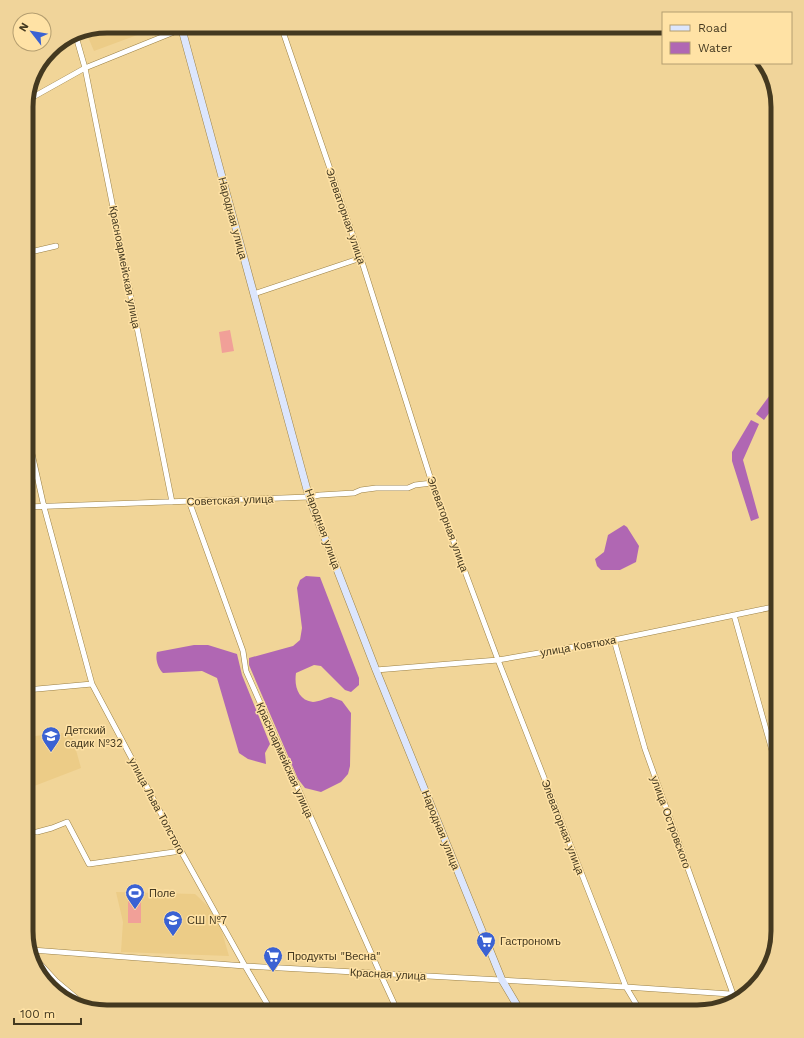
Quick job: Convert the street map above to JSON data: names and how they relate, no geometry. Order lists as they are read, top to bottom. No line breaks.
{"streets":{"main road":["Народная улица"],"street":["Элеваторная улица","Красноармейская улица","Советская улица","улица Ковтюха","улица Льва Толстого","улица Островского","Красная улица"]},"crossings":[["Элеваторная улица","Советская улица"],["Элеваторная улица","улица Ковтюха"],["Элеваторная улица","Красная улица"],["Народная улица","Советская улица"],["Народная улица","улица Ковтюха"],["Народная улица","Красная улица"],["Красноармейская улица","Советская улица"],["Красноармейская улица","Красная улица"],["Советская улица","улица Льва Толстого"],["улица Ковтюха","улица Островского"],["улица Льва Толстого","Красная улица"],["улица Островского","Красная улица"]],"places":{"school or university":["Детский садик №32","СШ №7"],"sports":["Поле"],"supermarket":["Гастрономъ","Продукты \"Весна\""]},"legend":["Road","Water"],"scale_bar":"100 m","north":"top left"}
